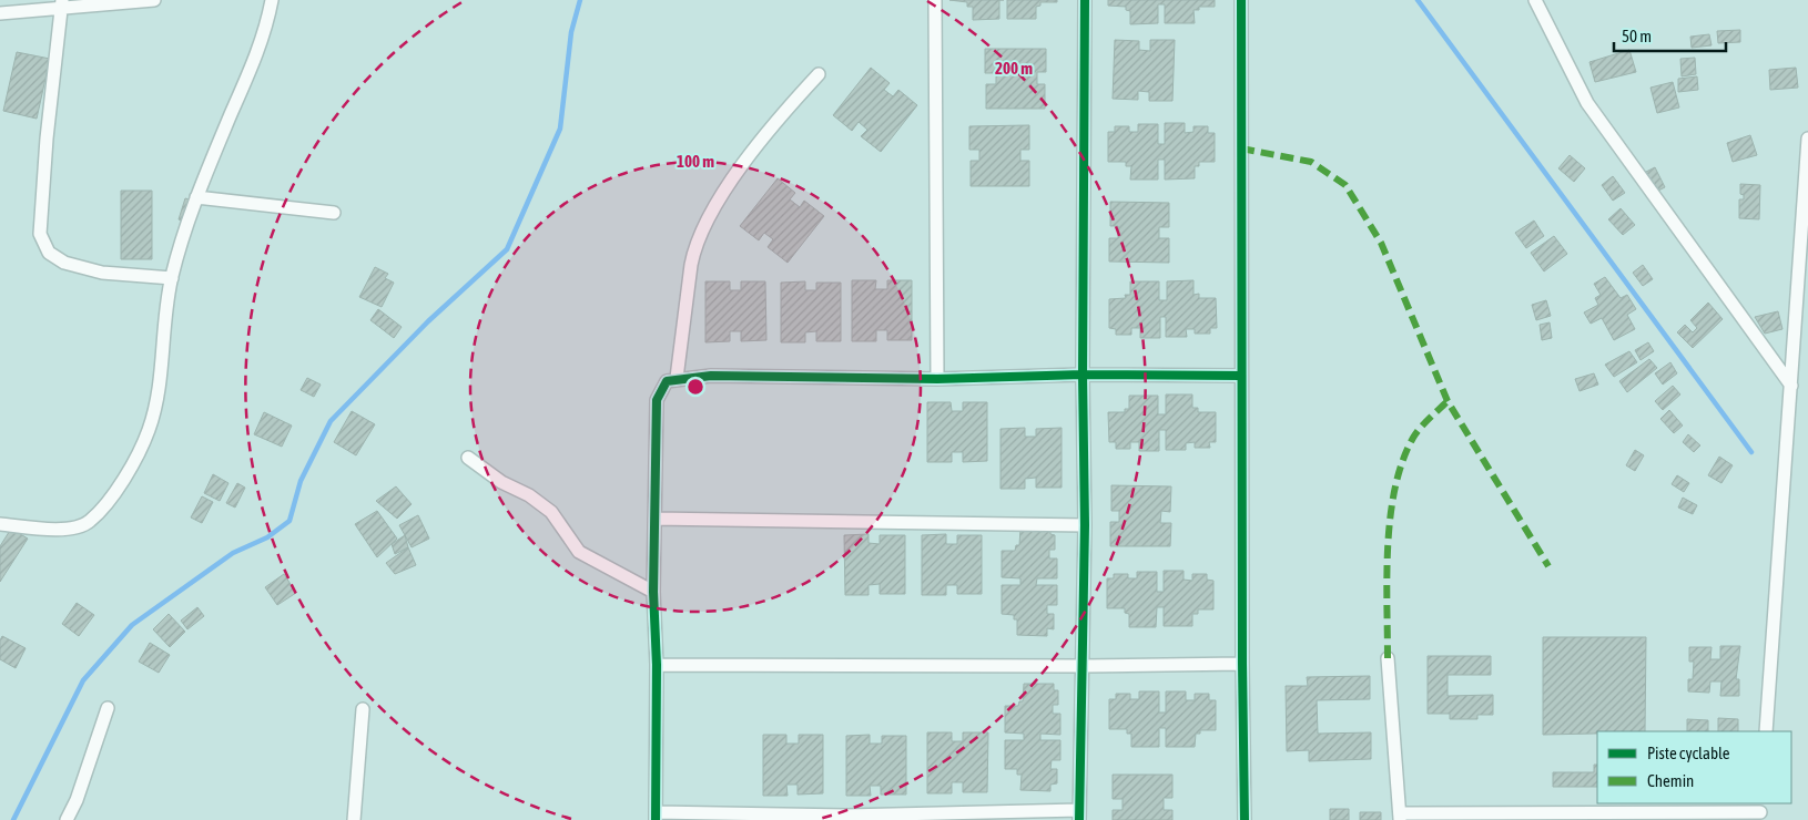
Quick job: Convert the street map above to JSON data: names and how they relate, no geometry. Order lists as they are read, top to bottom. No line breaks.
{"legend":["Piste cyclable","Chemin"],"scale_bar":"50 m","rings":["200 m","100 m"]}
